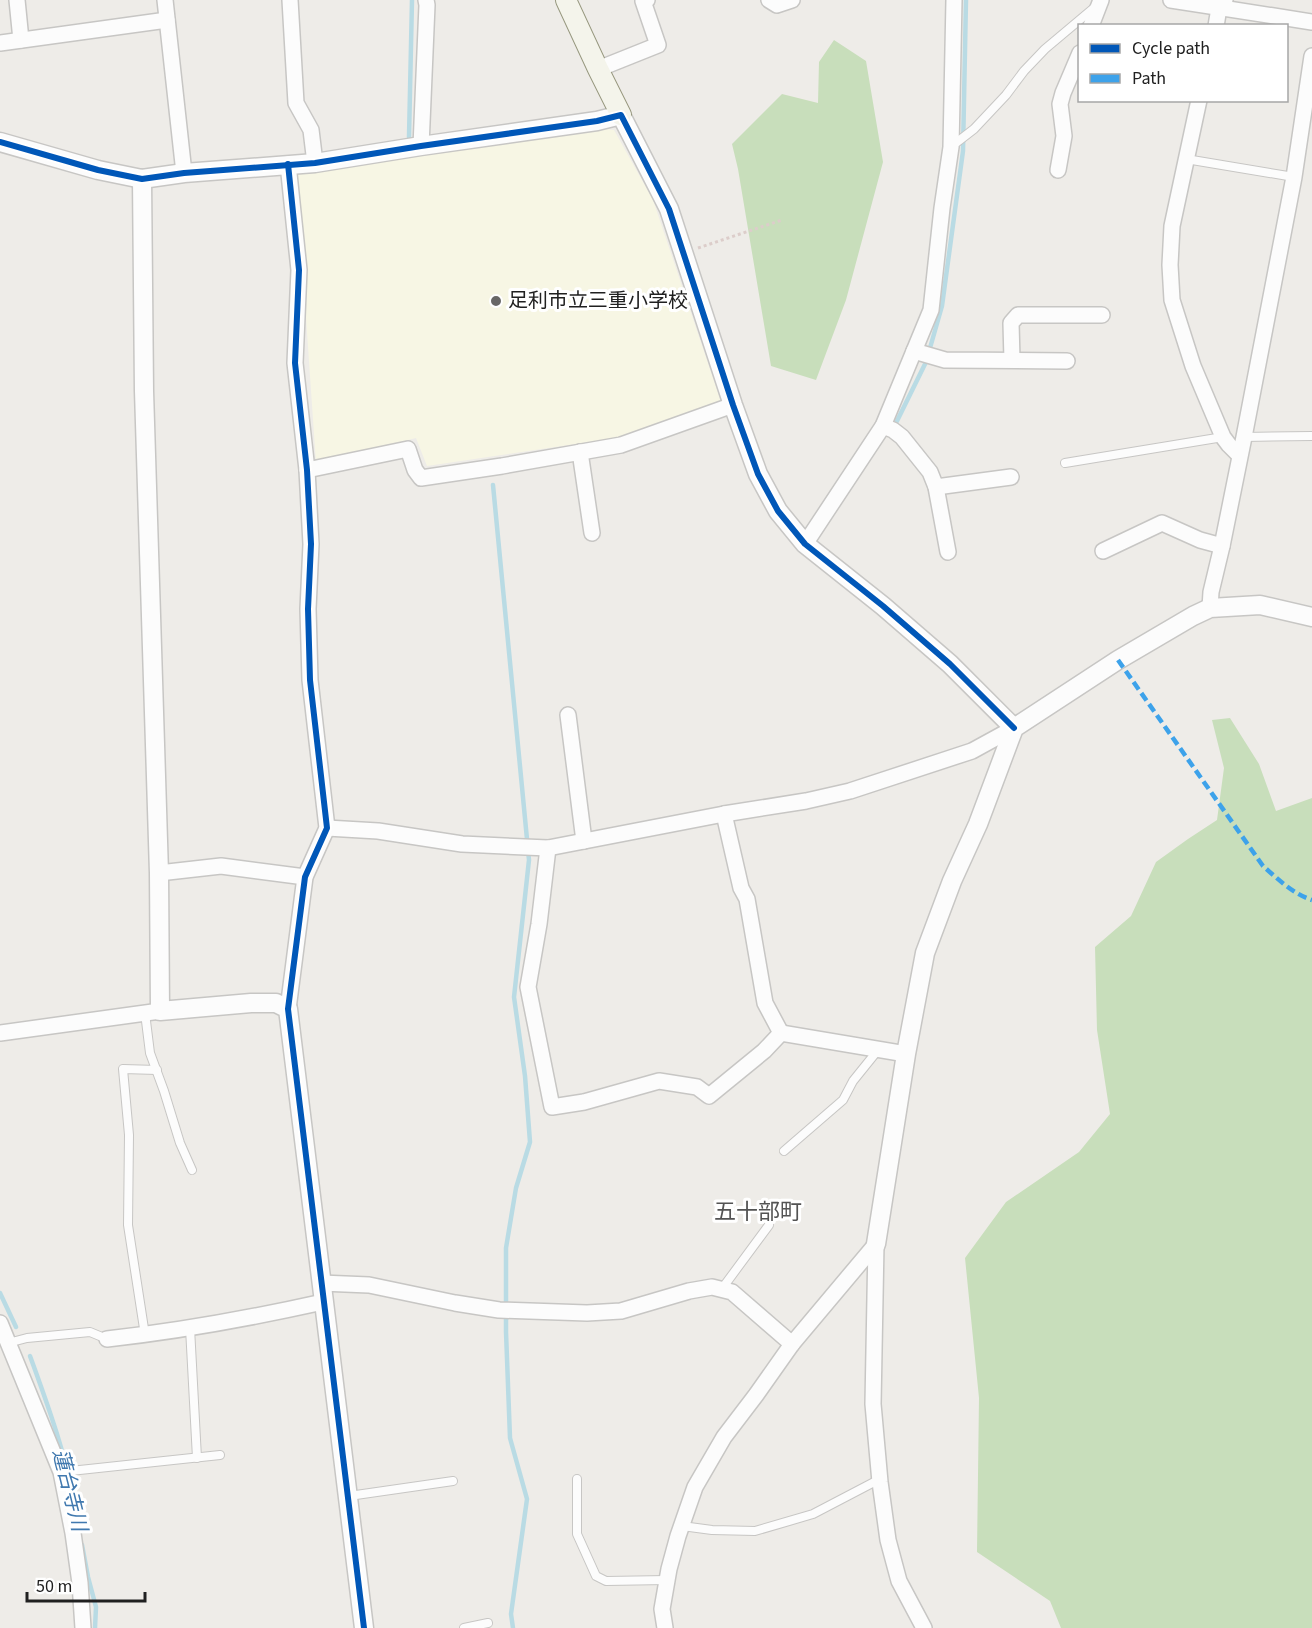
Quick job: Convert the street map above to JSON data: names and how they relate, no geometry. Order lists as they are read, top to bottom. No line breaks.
{"districts":["五十部町"],"water":["蓮台寺川"],"places":["足利市立三重小学校"],"legend":["Cycle path","Path"],"scale_bar":"50 m"}
